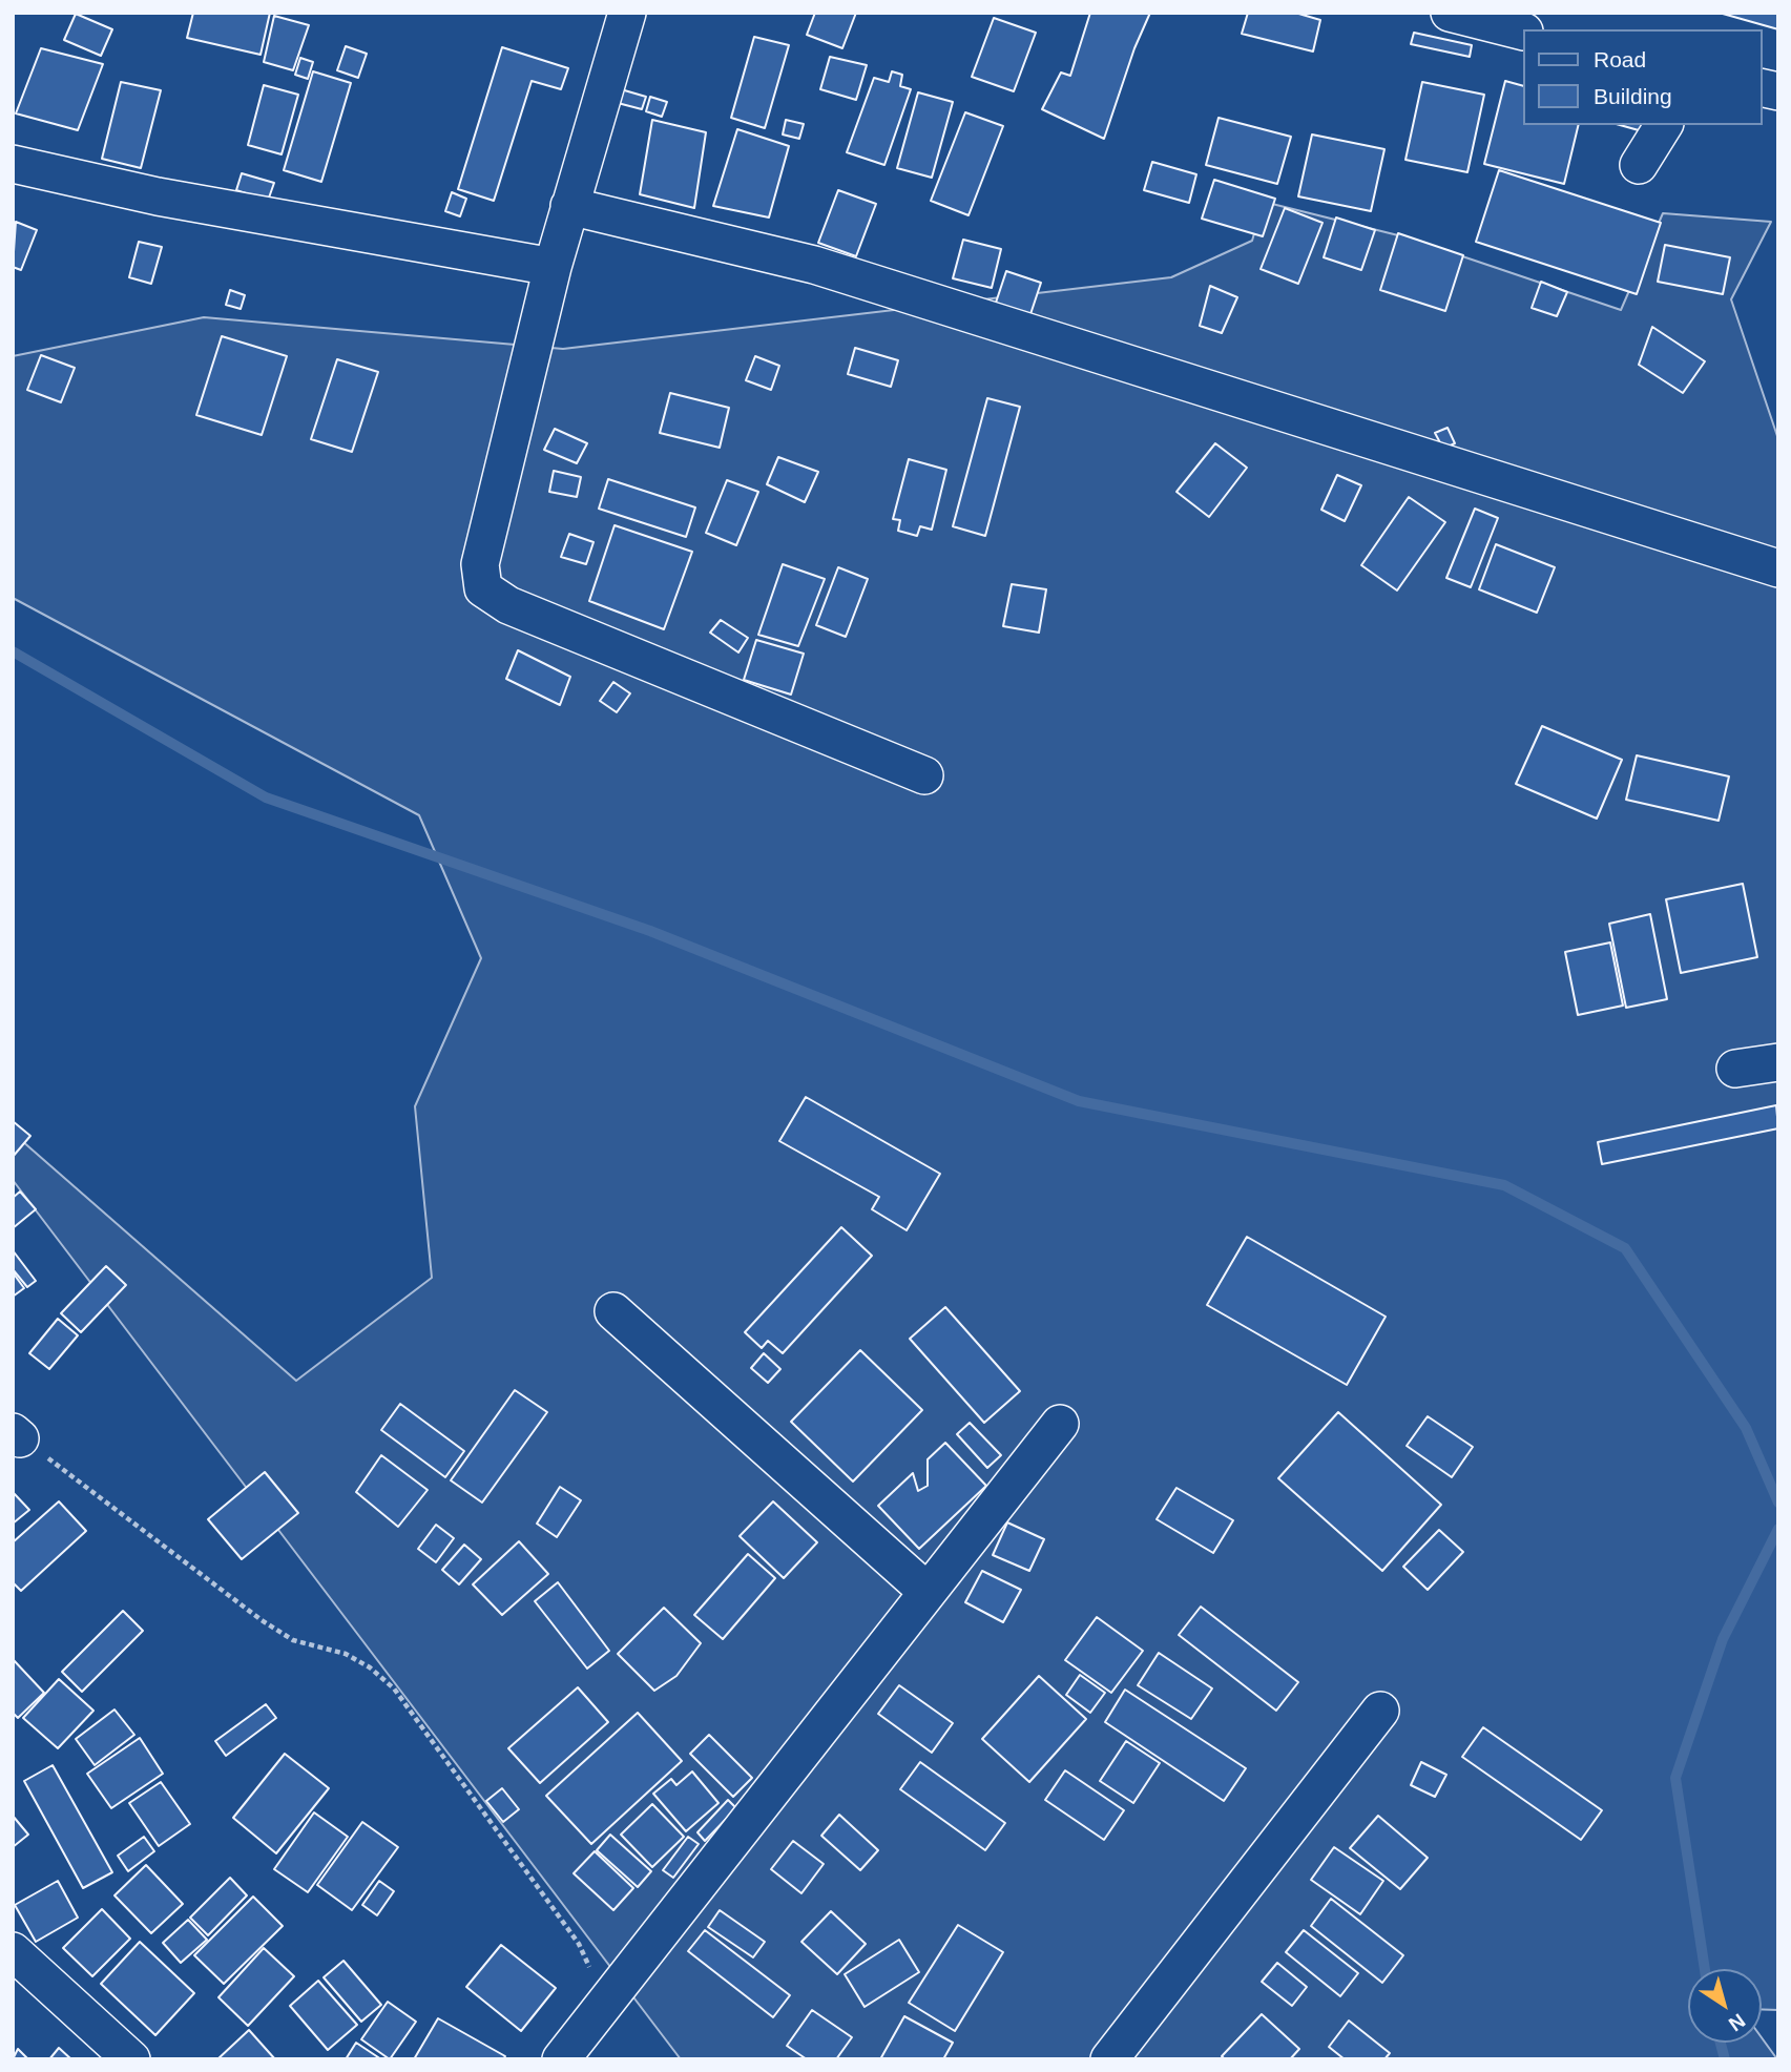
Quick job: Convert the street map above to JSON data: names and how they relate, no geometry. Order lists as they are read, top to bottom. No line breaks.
{"legend":["Road","Building"],"north":"bottom right"}
